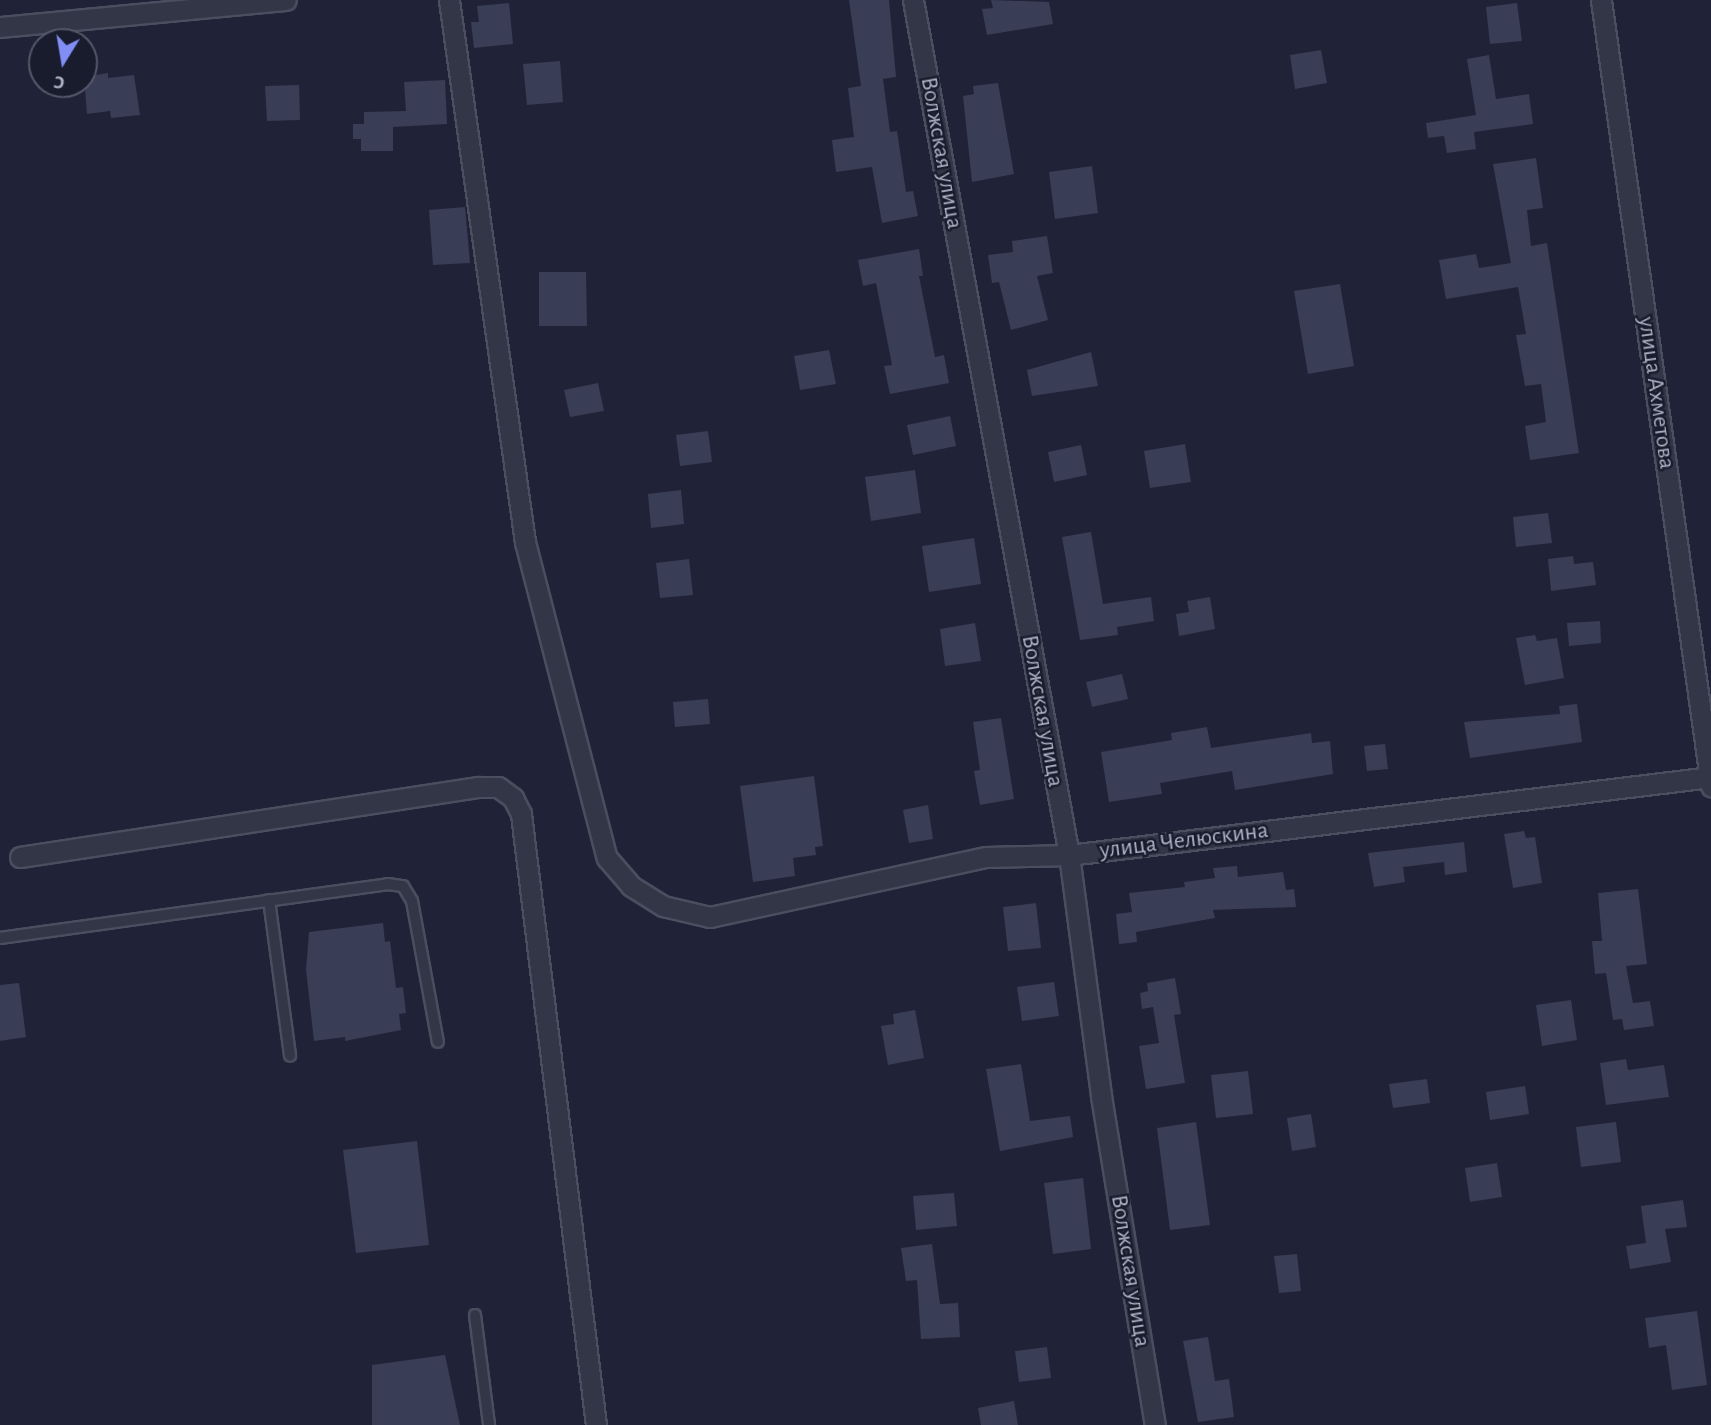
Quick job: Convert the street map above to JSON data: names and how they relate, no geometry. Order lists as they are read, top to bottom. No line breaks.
{"streets":{"street":["Волжская улица","улица Ахметова","улица Челюскина"]},"crossings":[["Волжская улица","улица Челюскина"],["улица Ахметова","улица Челюскина"]],"north":"bottom"}
